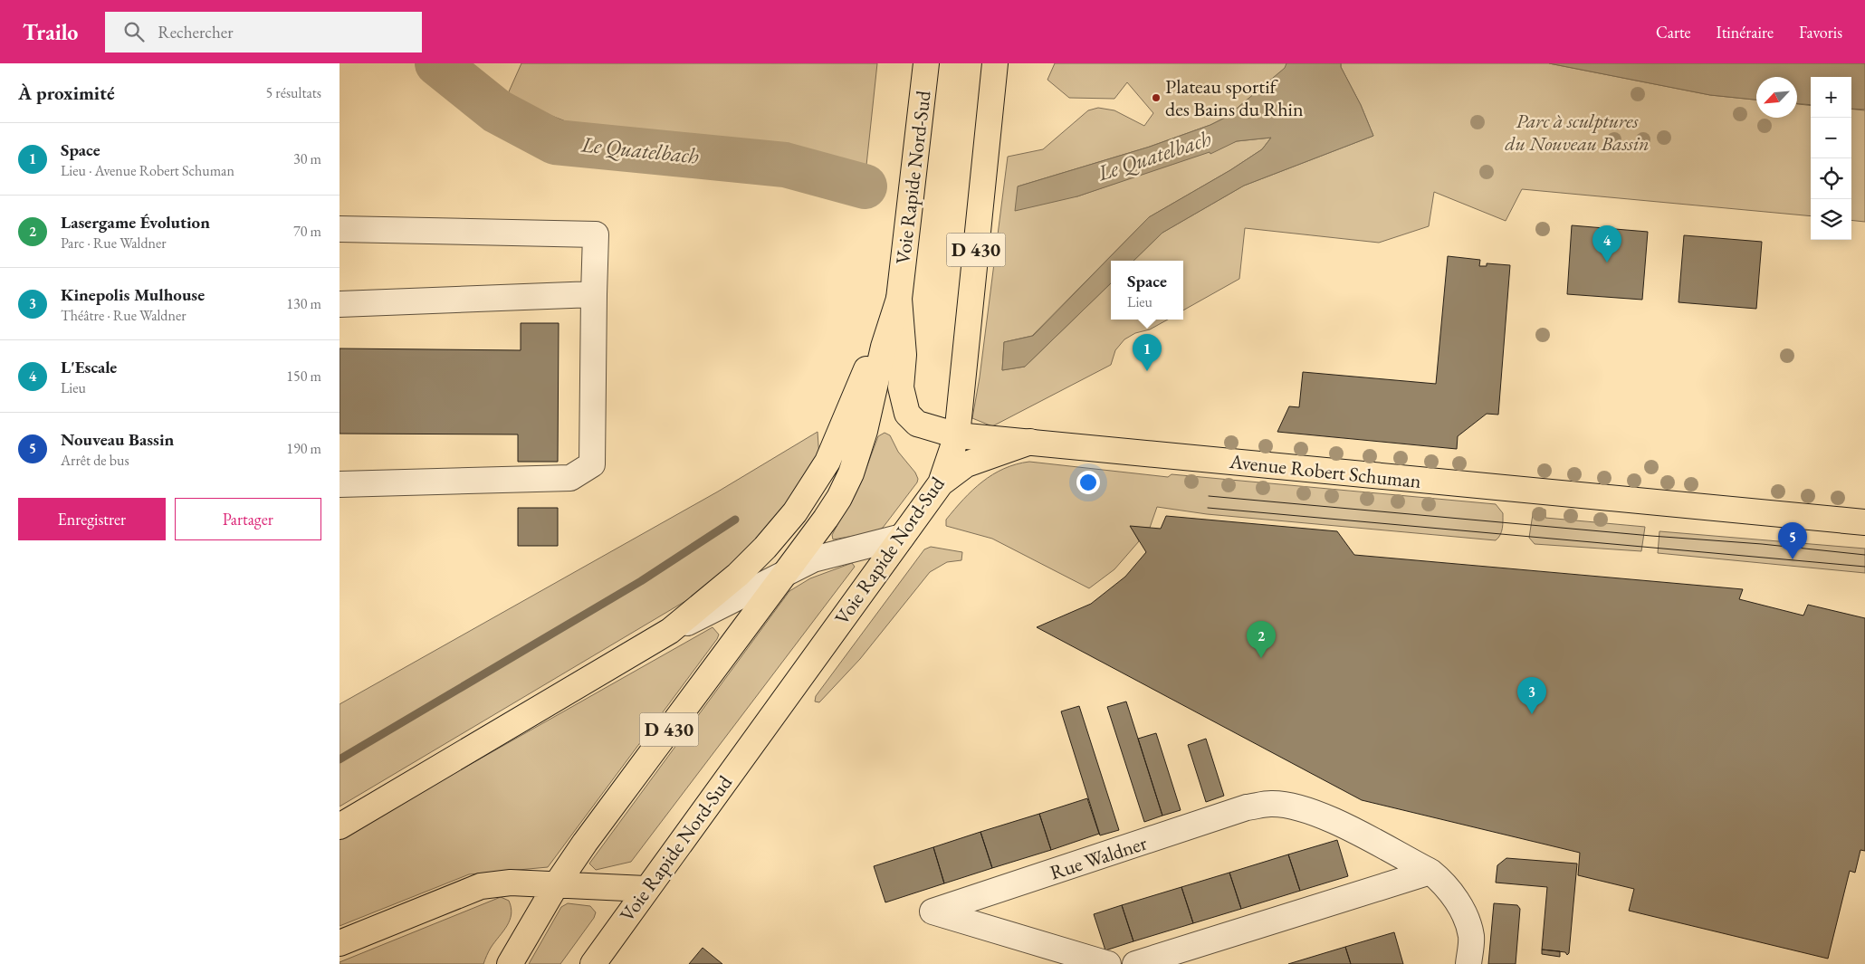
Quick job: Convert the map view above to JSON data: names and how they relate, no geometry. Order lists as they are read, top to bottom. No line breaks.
{"streets":{"main road":["Voie Rapide Nord-Sud","D 430","Avenue Robert Schuman"],"street":["Rue Waldner"]},"crossings":[["Voie Rapide Nord-Sud","Avenue Robert Schuman"]],"water":["Le Quatelbach"],"parks":["Parc à sculptures du Nouveau Bassin"],"places":["Plateau sportif des Bains du Rhin"],"north":"bottom left","page":{"header":"Trailo","search":"Rechercher","nav":["Carte","Itinéraire","Favoris"],"heading":["À proximité","5 résultats"],"map_buttons":["+","−"],"list":[{"mark":"1","name":"Space","note":"Lieu · Avenue Robert Schuman","value":"30 m"},{"mark":"2","name":"Lasergame Évolution","note":"Parc · Rue Waldner","value":"70 m"},{"mark":"3","name":"Kinepolis Mulhouse","note":"Théâtre · Rue Waldner","value":"130 m"},{"mark":"4","name":"L'Escale","note":"Lieu","value":"150 m"},{"mark":"5","name":"Nouveau Bassin","note":"Arrêt de bus","value":"190 m"}],"pins":["4","1","5","2","3"],"popup":["Space","Lieu"],"buttons":["Enregistrer","Partager"]}}
